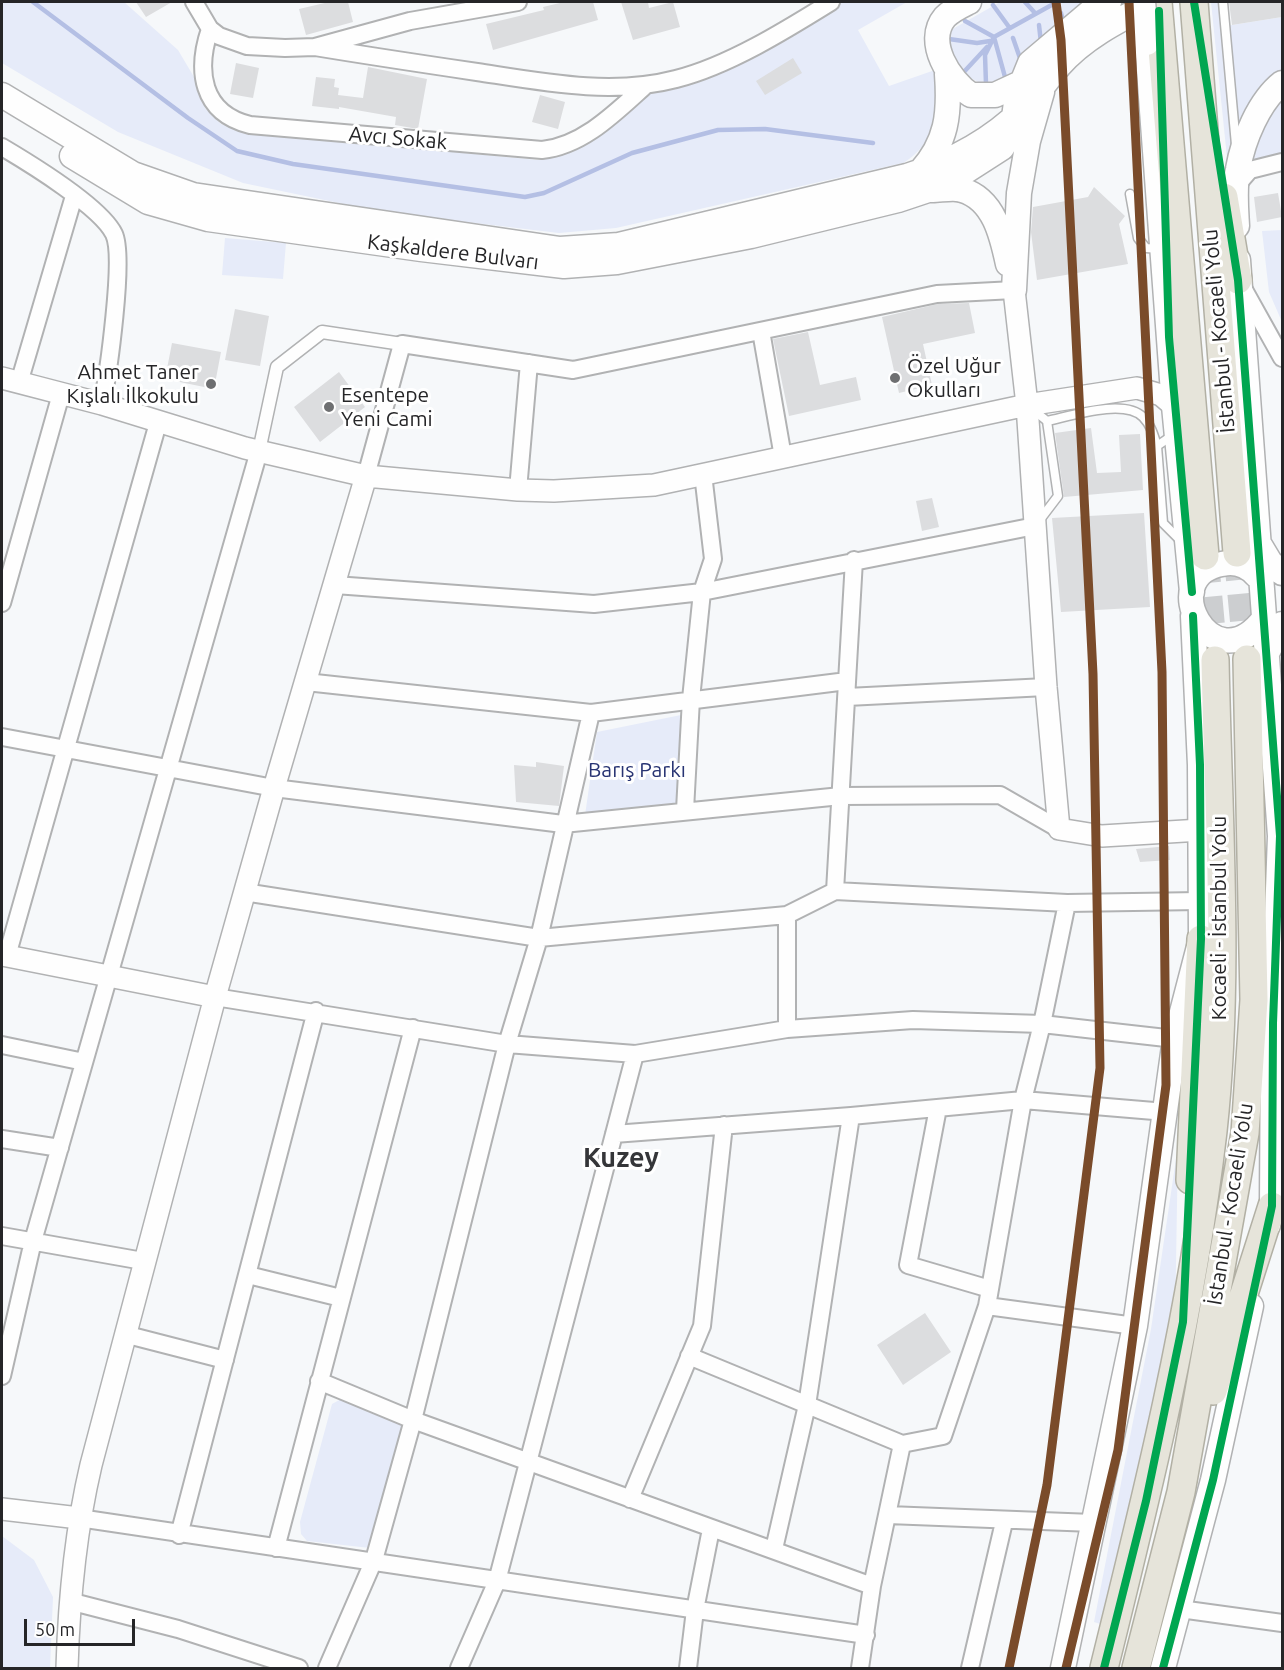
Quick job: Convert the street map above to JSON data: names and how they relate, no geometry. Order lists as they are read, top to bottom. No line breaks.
{"streets":{"highway":["İstanbul - Kocaeli Yolu","Kocaeli - İstanbul Yolu"],"main road":["Kaşkaldere Bulvarı"],"street":["Avcı Sokak"]},"districts":["Kuzey"],"parks":["Barış Parkı"],"places":["Özel Uğur Okulları","Ahmet Taner Kışlalı İlkokulu","Esentepe Yeni Cami"],"scale_bar":"50 m"}
